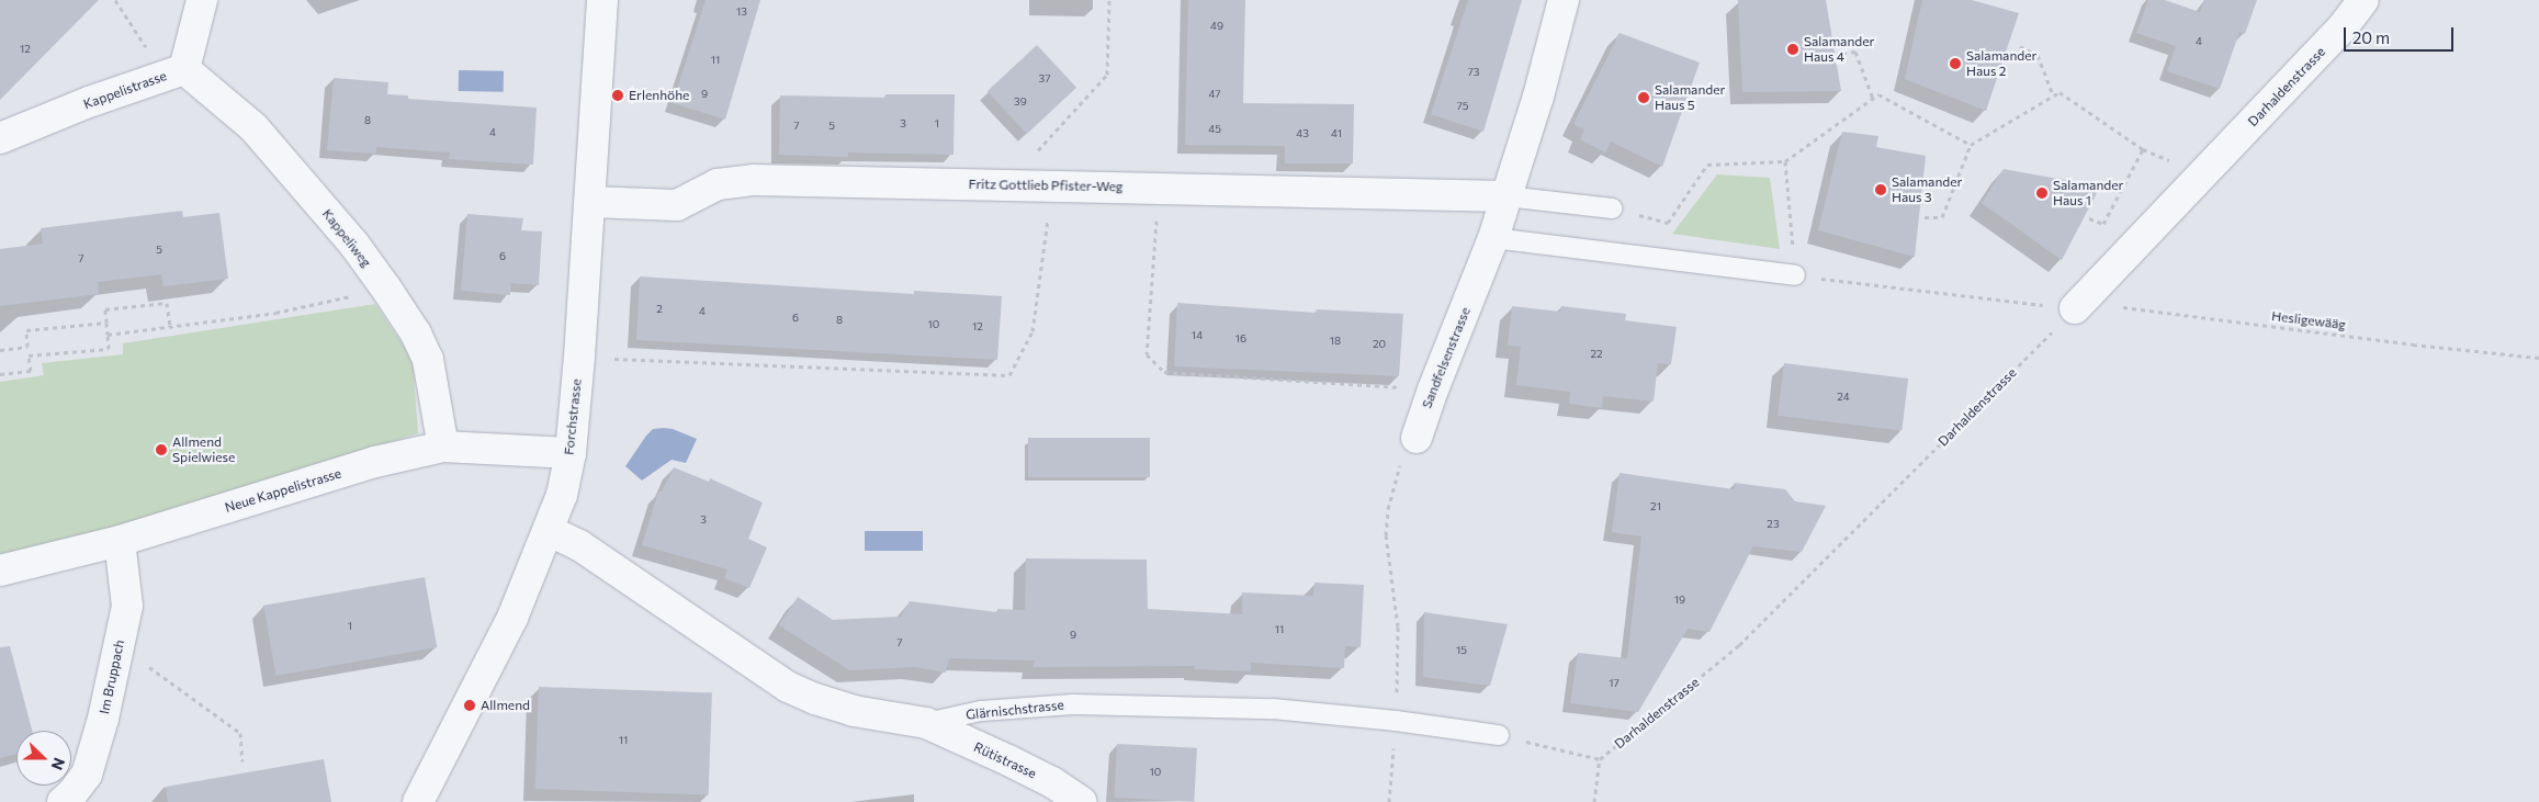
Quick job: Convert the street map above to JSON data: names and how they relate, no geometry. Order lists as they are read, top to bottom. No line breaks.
{"streets":{"street":["Darhaldenstrasse","Kappelistrasse","Fritz Gottlieb Pfister-Weg","Kappeliweg","Sandfelsenstrasse","Forchstrasse","Neue Kappelistrasse","Im Bruppach","Glärnischstrasse","Rütistrasse"],"path":["Hesligewääg"]},"crossings":[["Darhaldenstrasse","Hesligewääg"],["Kappelistrasse","Kappeliweg"],["Fritz Gottlieb Pfister-Weg","Sandfelsenstrasse"],["Fritz Gottlieb Pfister-Weg","Forchstrasse"],["Kappeliweg","Neue Kappelistrasse"],["Forchstrasse","Neue Kappelistrasse"],["Forchstrasse","Glärnischstrasse"],["Neue Kappelistrasse","Im Bruppach"],["Glärnischstrasse","Rütistrasse"]],"places":["Salamander Haus 4","Salamander Haus 2","Erlenhöhe","Salamander Haus 5","Salamander Haus 3","Salamander Haus 1","Allmend Spielwiese","Allmend"],"house_numbers":["13","49","4","12","11","73","37","9","47","39","75","8","3","1","7","5","45","4","43","41","5","6","7","2","4","6","8","10","12","14","16","18","20","22","24","21","3","23","19","1","11","9","7","15","17","11","10"],"scale_bar":"20 m","north":"right"}
